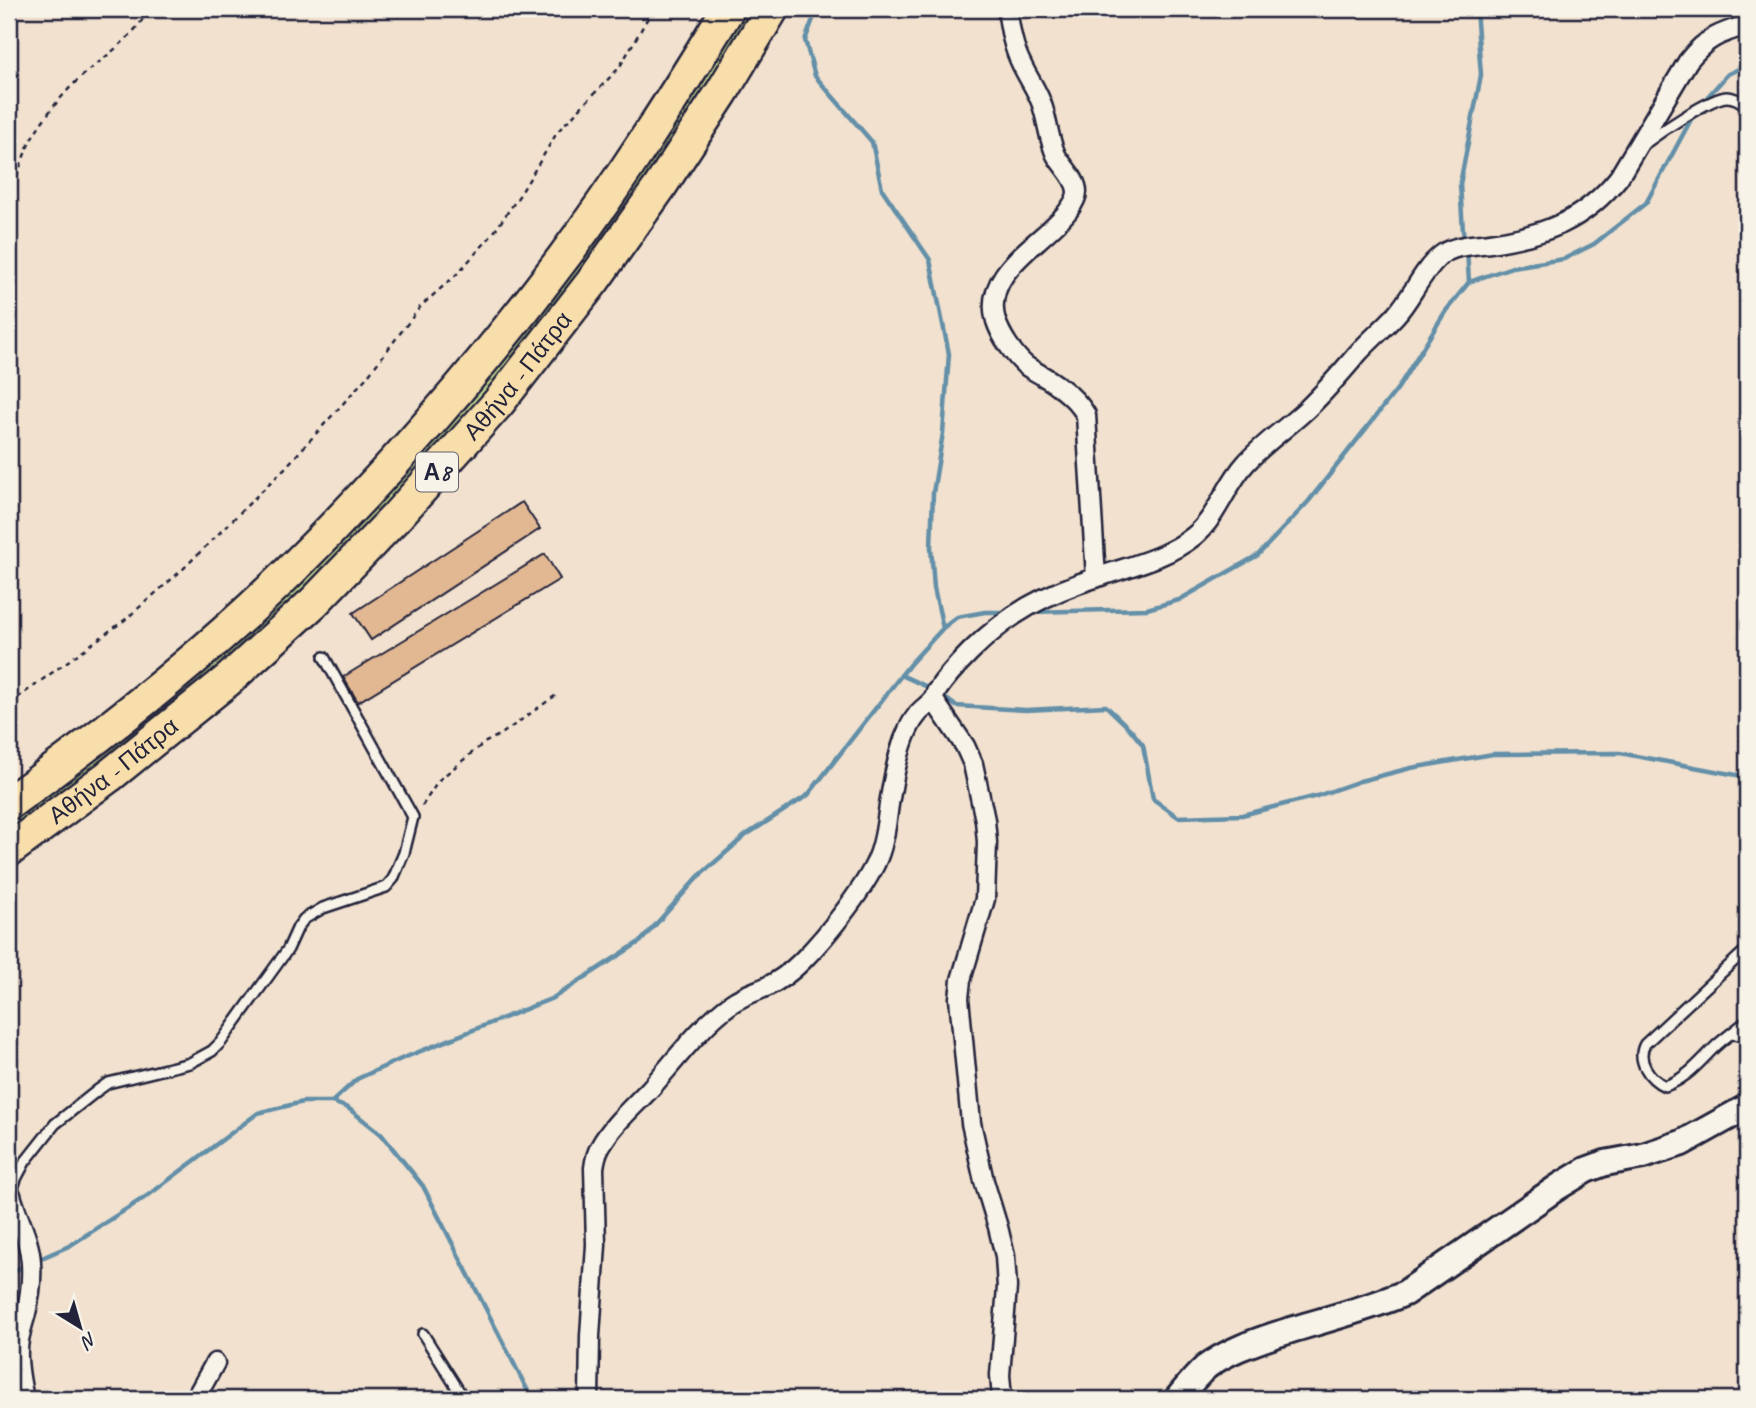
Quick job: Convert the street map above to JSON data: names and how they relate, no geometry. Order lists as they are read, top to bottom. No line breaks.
{"streets":{"highway":["Αθήνα - Πάτρα","Α8"]},"north":"bottom right"}
